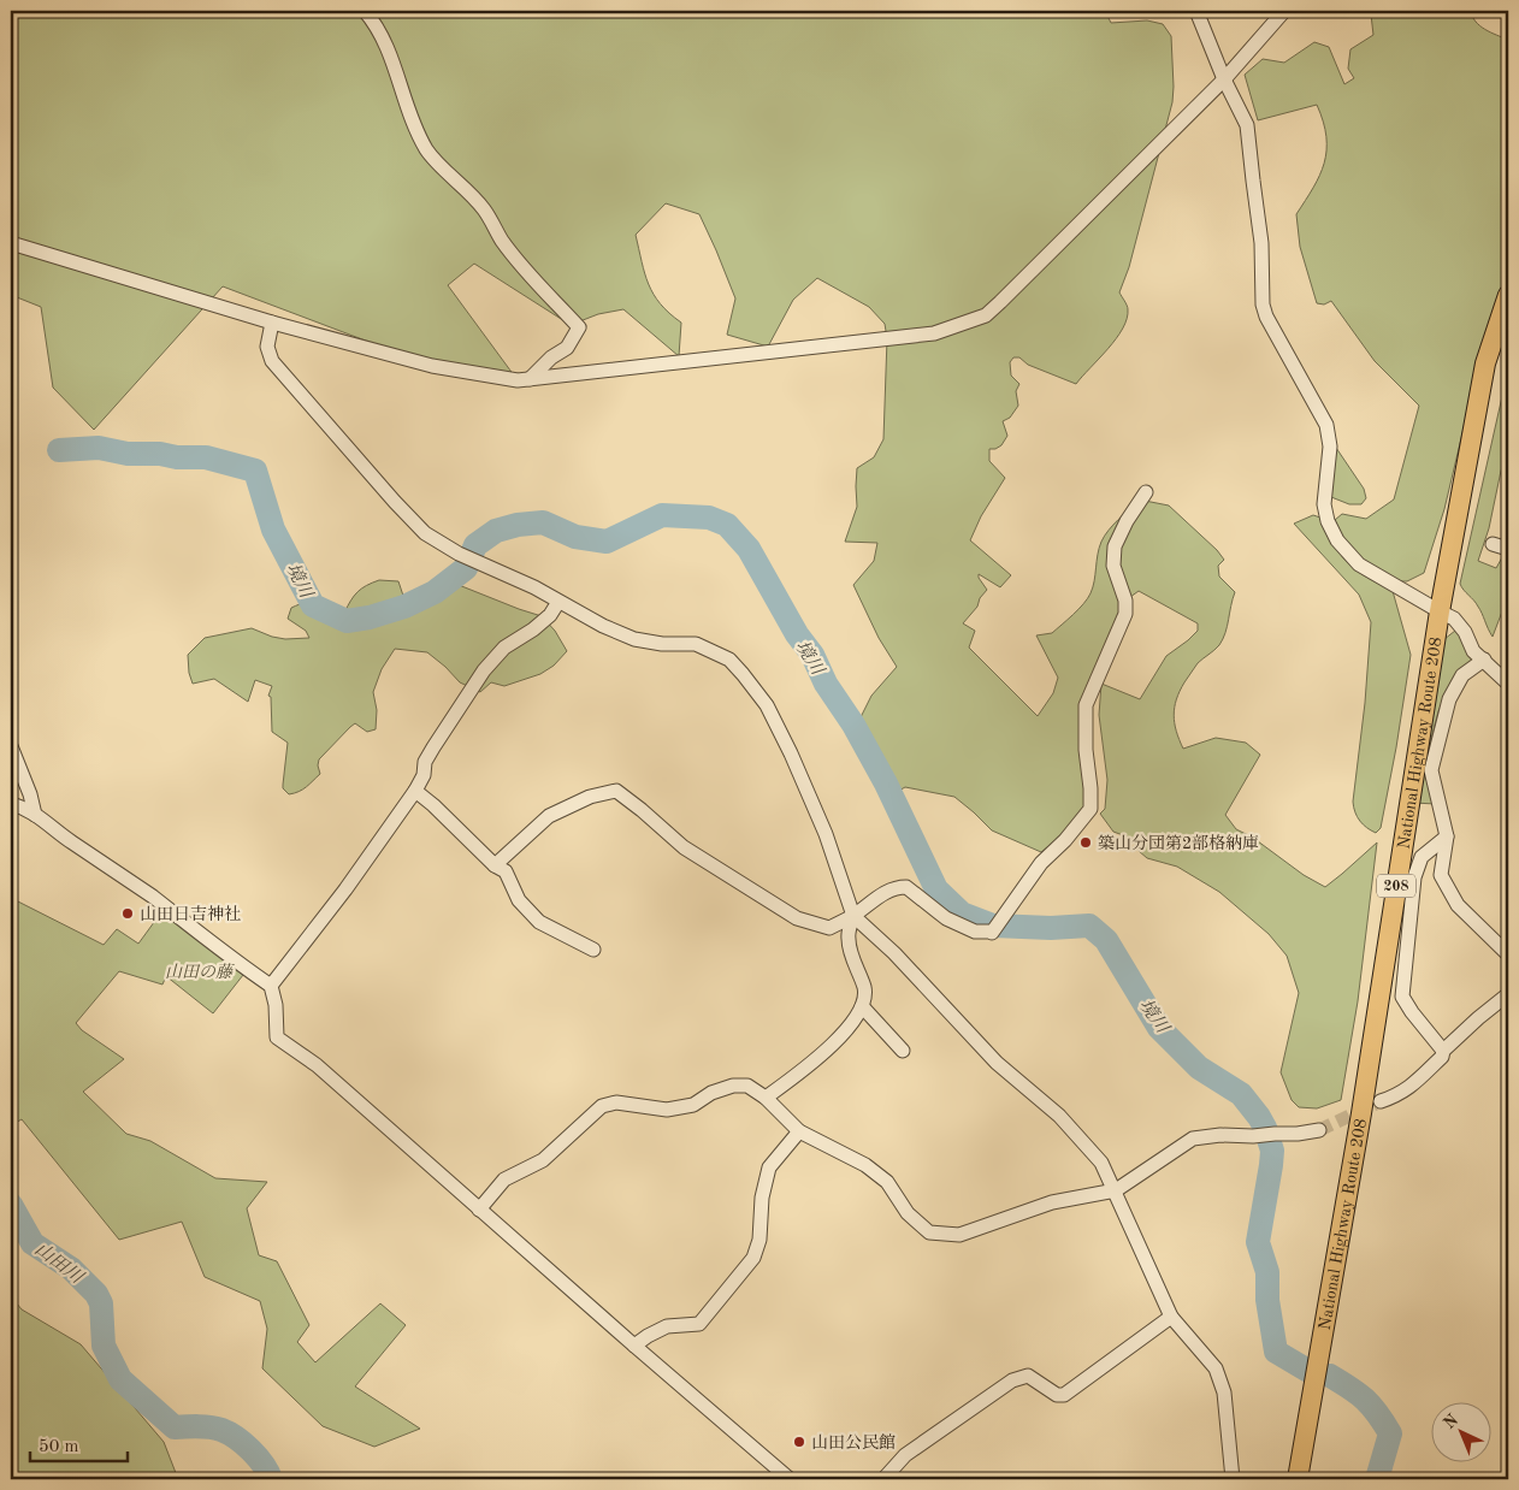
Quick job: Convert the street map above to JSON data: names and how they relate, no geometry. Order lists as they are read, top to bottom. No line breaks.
{"streets":{"highway":["National Highway Route 208","208"]},"water":["境川","山田川"],"parks":["山田の藤"],"places":["築山分団第2部格納庫","山田日吉神社","山田公民館"],"scale_bar":"50 m","north":"top left"}
